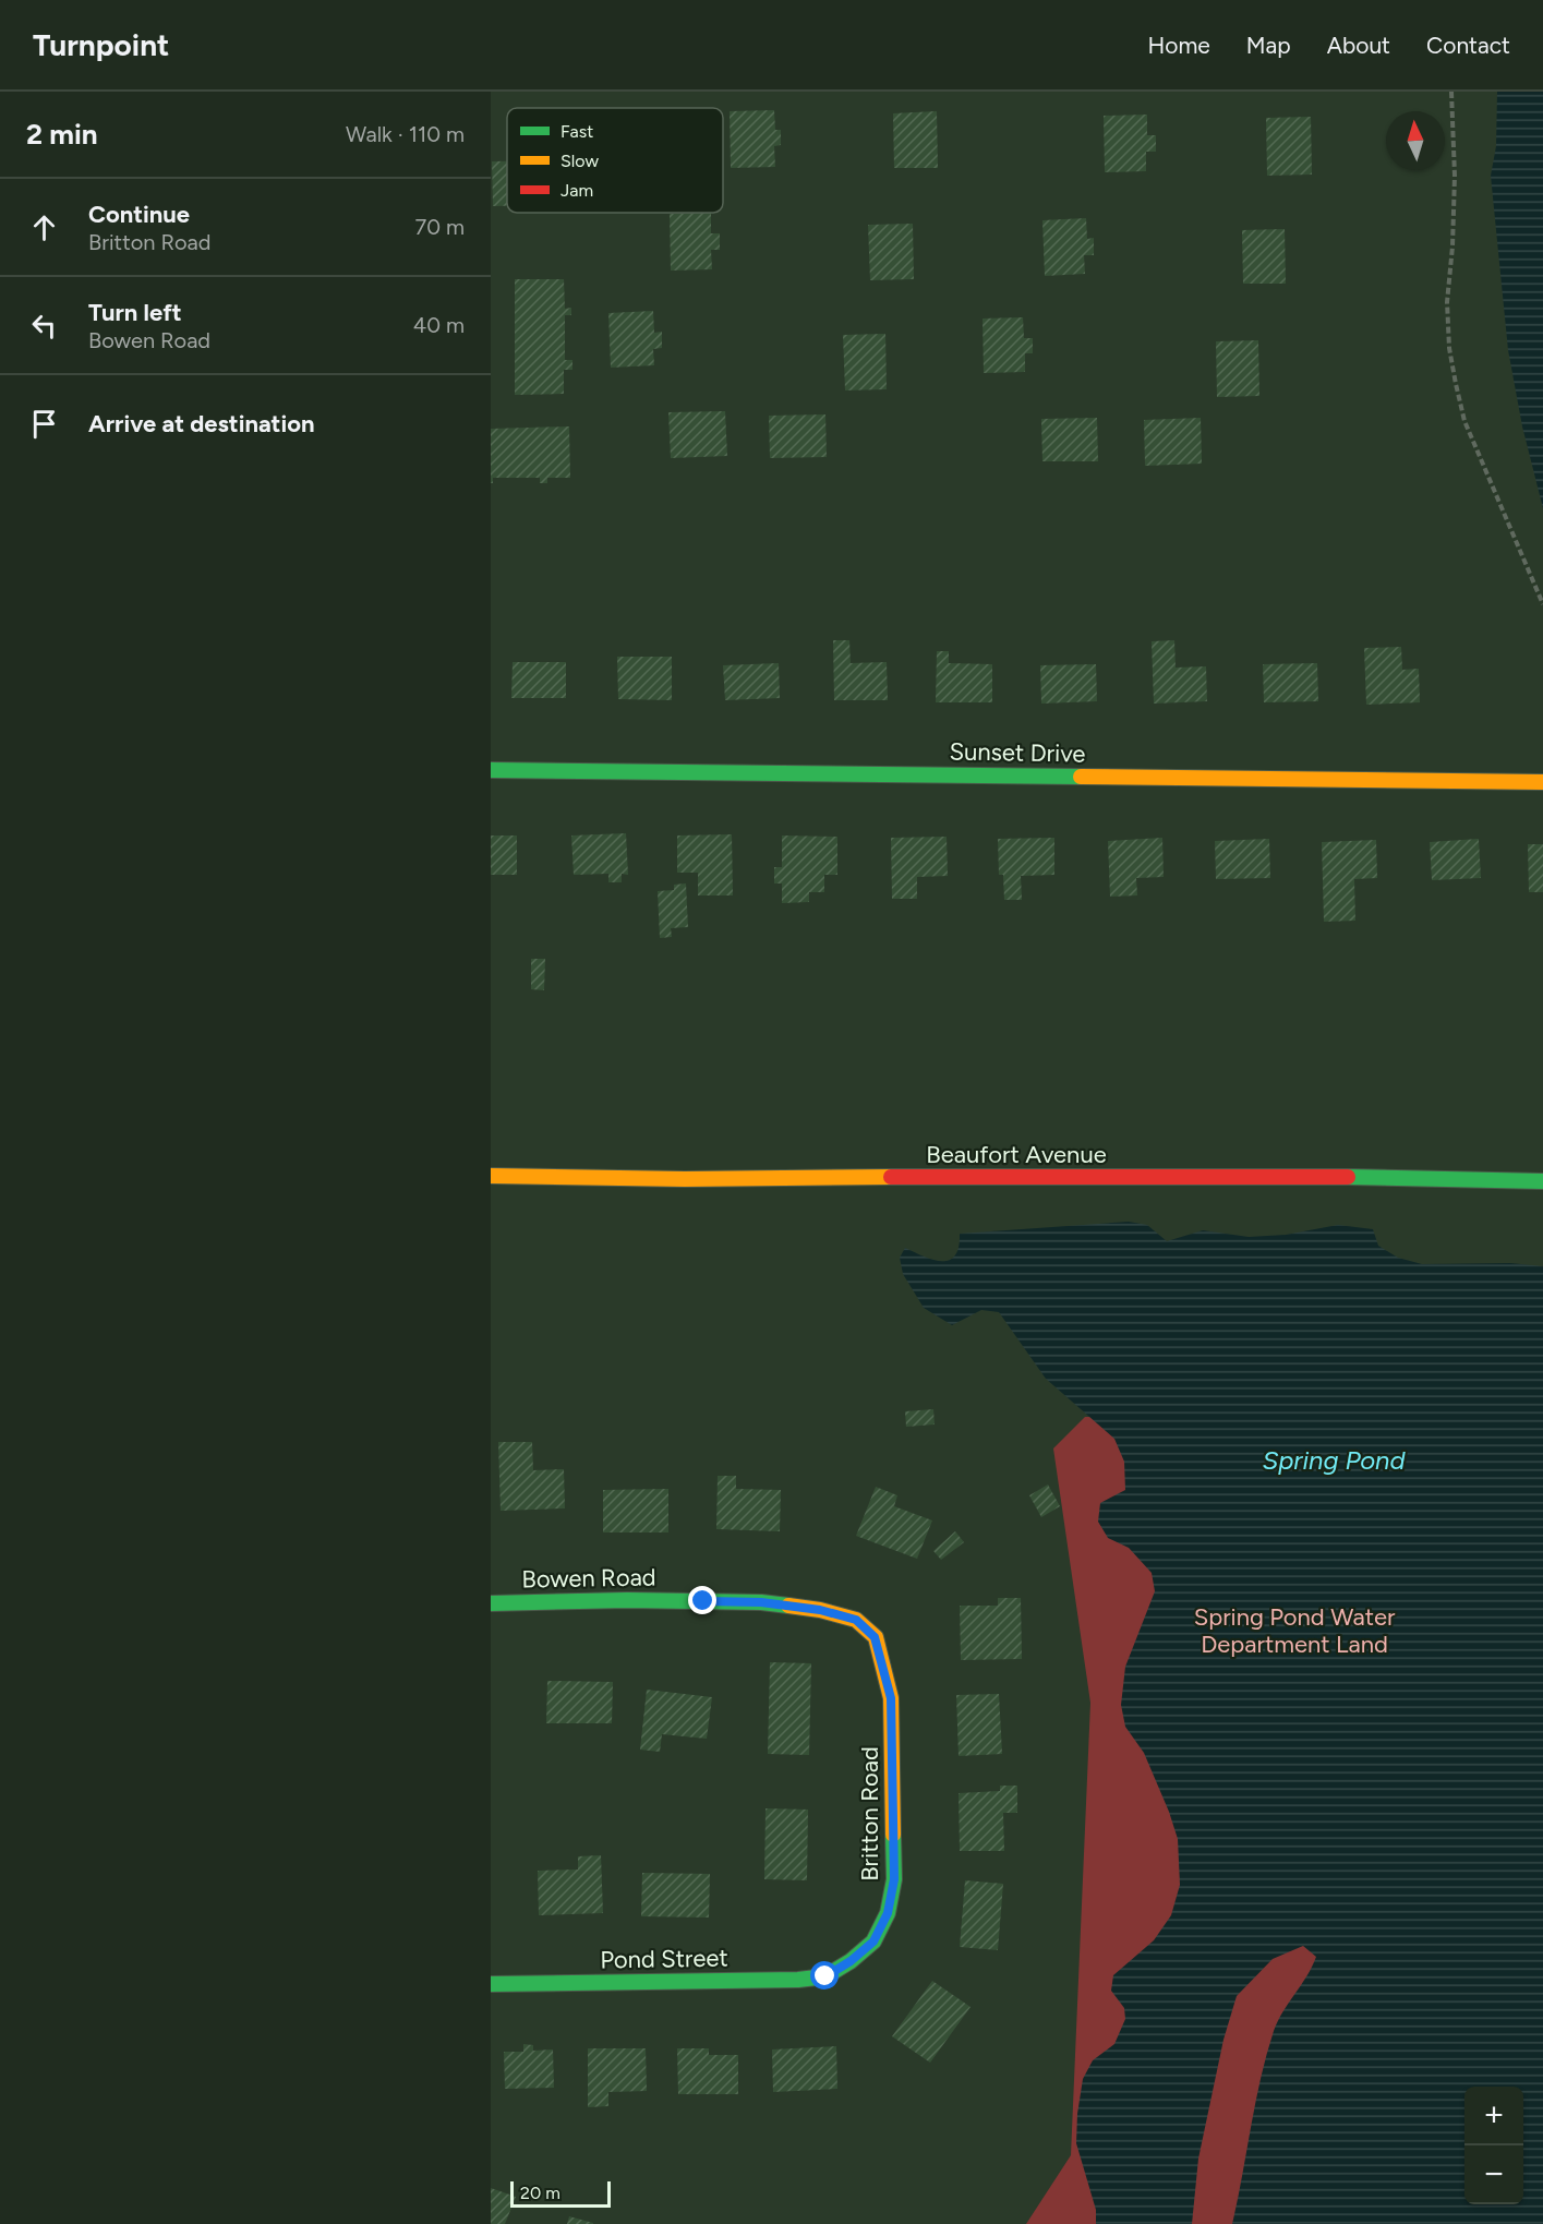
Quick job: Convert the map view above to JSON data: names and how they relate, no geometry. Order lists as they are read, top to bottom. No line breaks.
{"streets":{"street":["Sunset Drive","Beaufort Avenue","Bowen Road","Britton Road","Pond Street"]},"crossings":[["Bowen Road","Britton Road"],["Britton Road","Pond Street"]],"water":["Spring Pond"],"parks":["Spring Pond Water Department Land"],"legend":["Fast","Slow","Jam"],"scale_bar":"20 m","north":"top","page":{"header":"Turnpoint","nav":["Home","Map","About","Contact"],"heading":["2 min","Walk · 110 m"],"list":[["Continue","Britton Road","70 m"],["Turn left","Bowen Road","40 m"],"Arrive at destination"],"map_buttons":["+","−"],"scale":"20 m"}}
